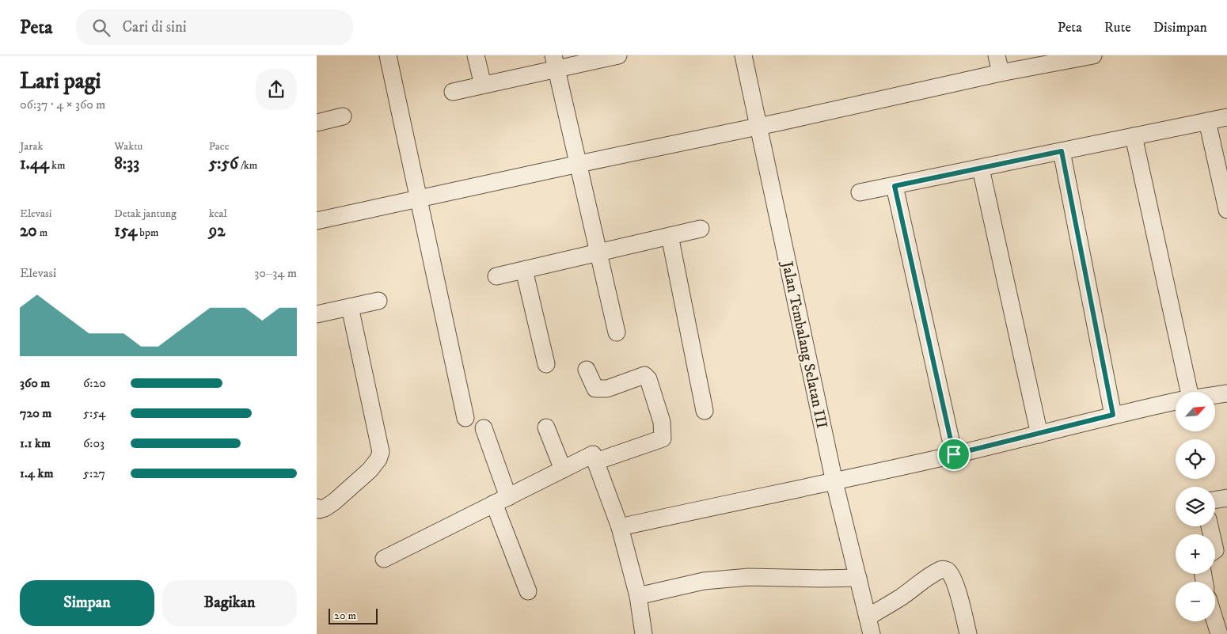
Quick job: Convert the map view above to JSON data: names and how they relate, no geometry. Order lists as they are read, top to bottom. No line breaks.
{"streets":{"street":["Jalan Tembalang Selatan III"]},"scale_bar":"20 m","north":"top right","page":{"header":"Peta","search":"Cari di sini","nav":["Peta","Rute","Disimpan"],"heading":["Lari pagi","06:37 · 4 × 360 m"],"stats":[["Jarak","1.44 km"],["Waktu","8:33"],["Pace","5:56 /km"],["Elevasi","20 m"],["Detak jantung","154 bpm"],["kcal","92"]],"chart":["Elevasi","30–34 m"],"list":[{"name":"360 m","note":"6:20"},{"name":"720 m","note":"5:54"},{"name":"1.1 km","note":"6:03"},{"name":"1.4 km","note":"5:27"}],"map_buttons":["+","−"],"buttons":["Simpan","Bagikan"],"scale":"20 m"}}
